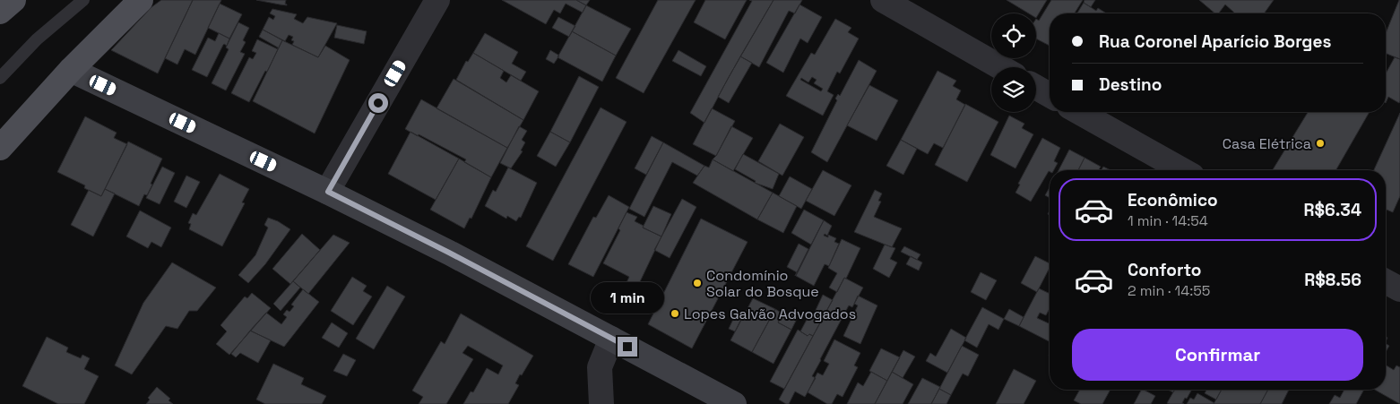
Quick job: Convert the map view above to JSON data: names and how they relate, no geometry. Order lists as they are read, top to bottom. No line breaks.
{"places":["Casa Elétrica","Condomínio Solar do Bosque","Lopes Galvão Advogados"],"page":{"banner":["Rua Coronel Aparício Borges","Destino"],"list":[{"name":"Econômico","note":"1 min · 14:54","value":"R$6.34"},{"name":"Conforto","note":"2 min · 14:55","value":"R$8.56"}],"bubble":"1 min","buttons":"Confirmar"}}
